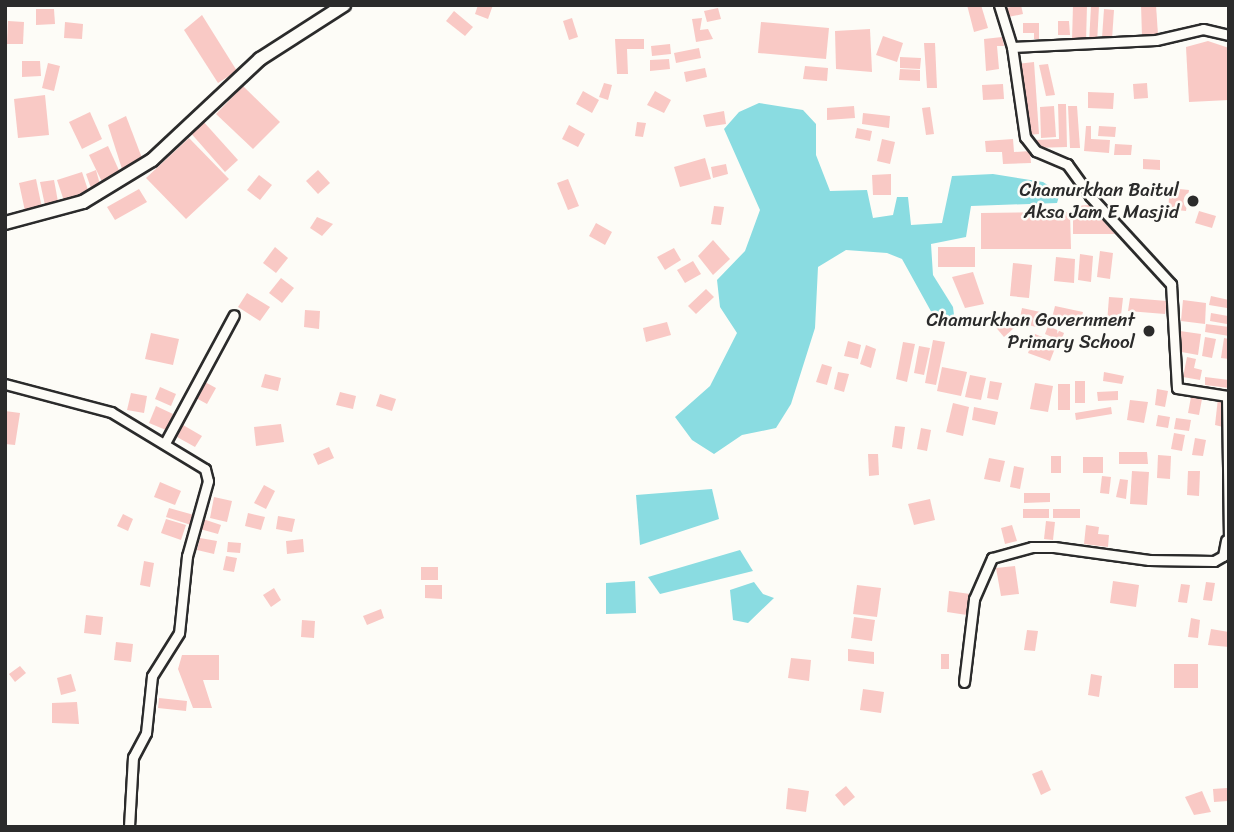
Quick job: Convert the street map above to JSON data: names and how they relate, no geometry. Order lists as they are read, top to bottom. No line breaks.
{"places":["Chamurkhan Baitul Aksa Jam E Masjid","Chamurkhan Government Primary School"]}
